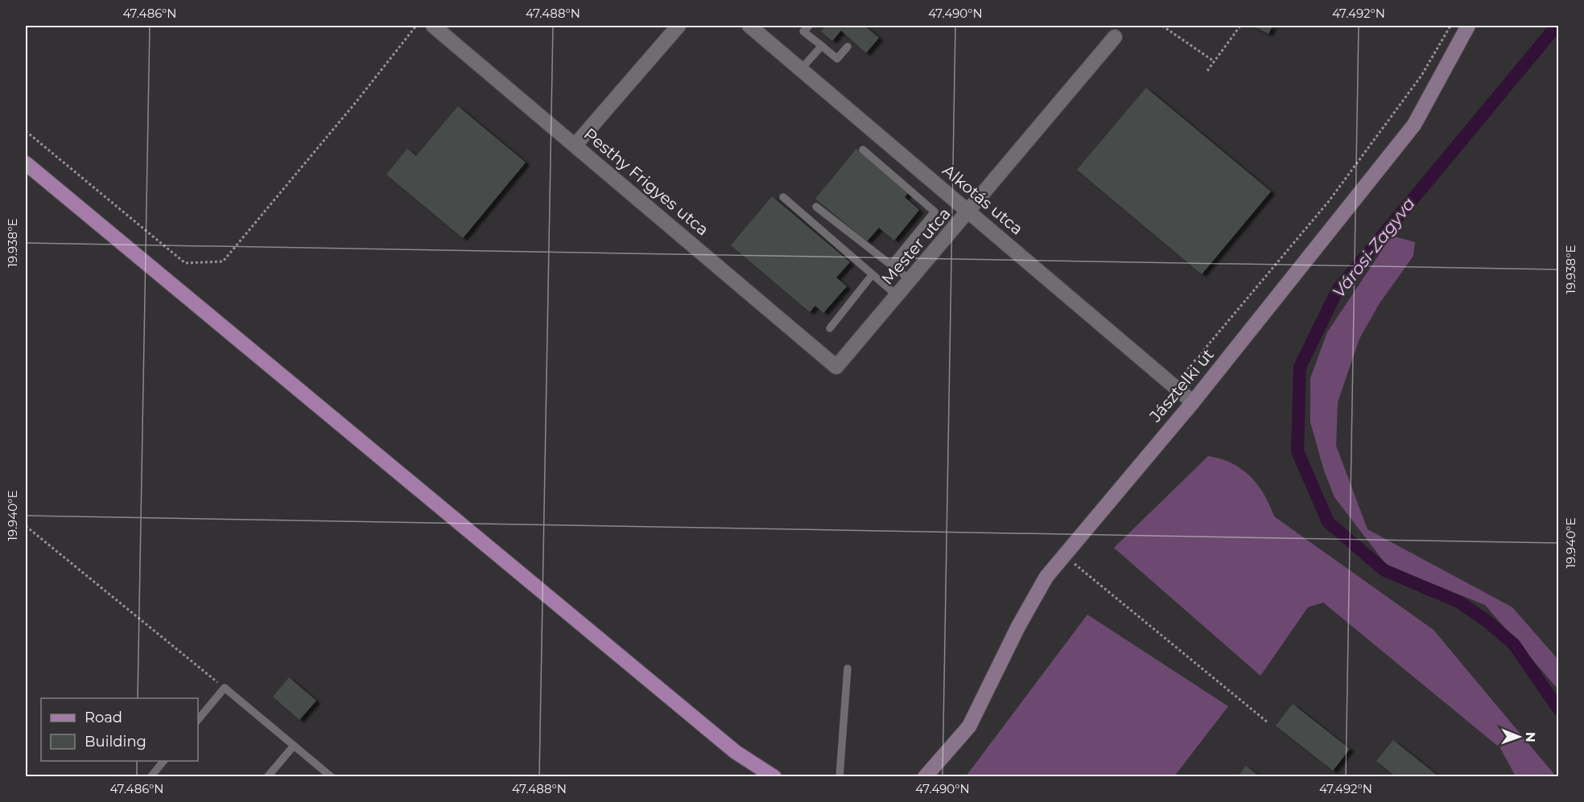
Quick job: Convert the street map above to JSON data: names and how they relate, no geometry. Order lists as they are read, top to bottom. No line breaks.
{"streets":{"street":["Pesthy Frigyes utca","Alkotás utca","Mester utca","Jásztelki út"]},"crossings":[["Pesthy Frigyes utca","Mester utca"],["Alkotás utca","Mester utca"],["Alkotás utca","Jásztelki út"]],"water":["Városi-Zagyva"],"legend":["Road","Building"],"north":"right","coordinates":["47.486°N","47.488°N","47.490°N","47.492°N","19.938°E","19.940°E"]}
